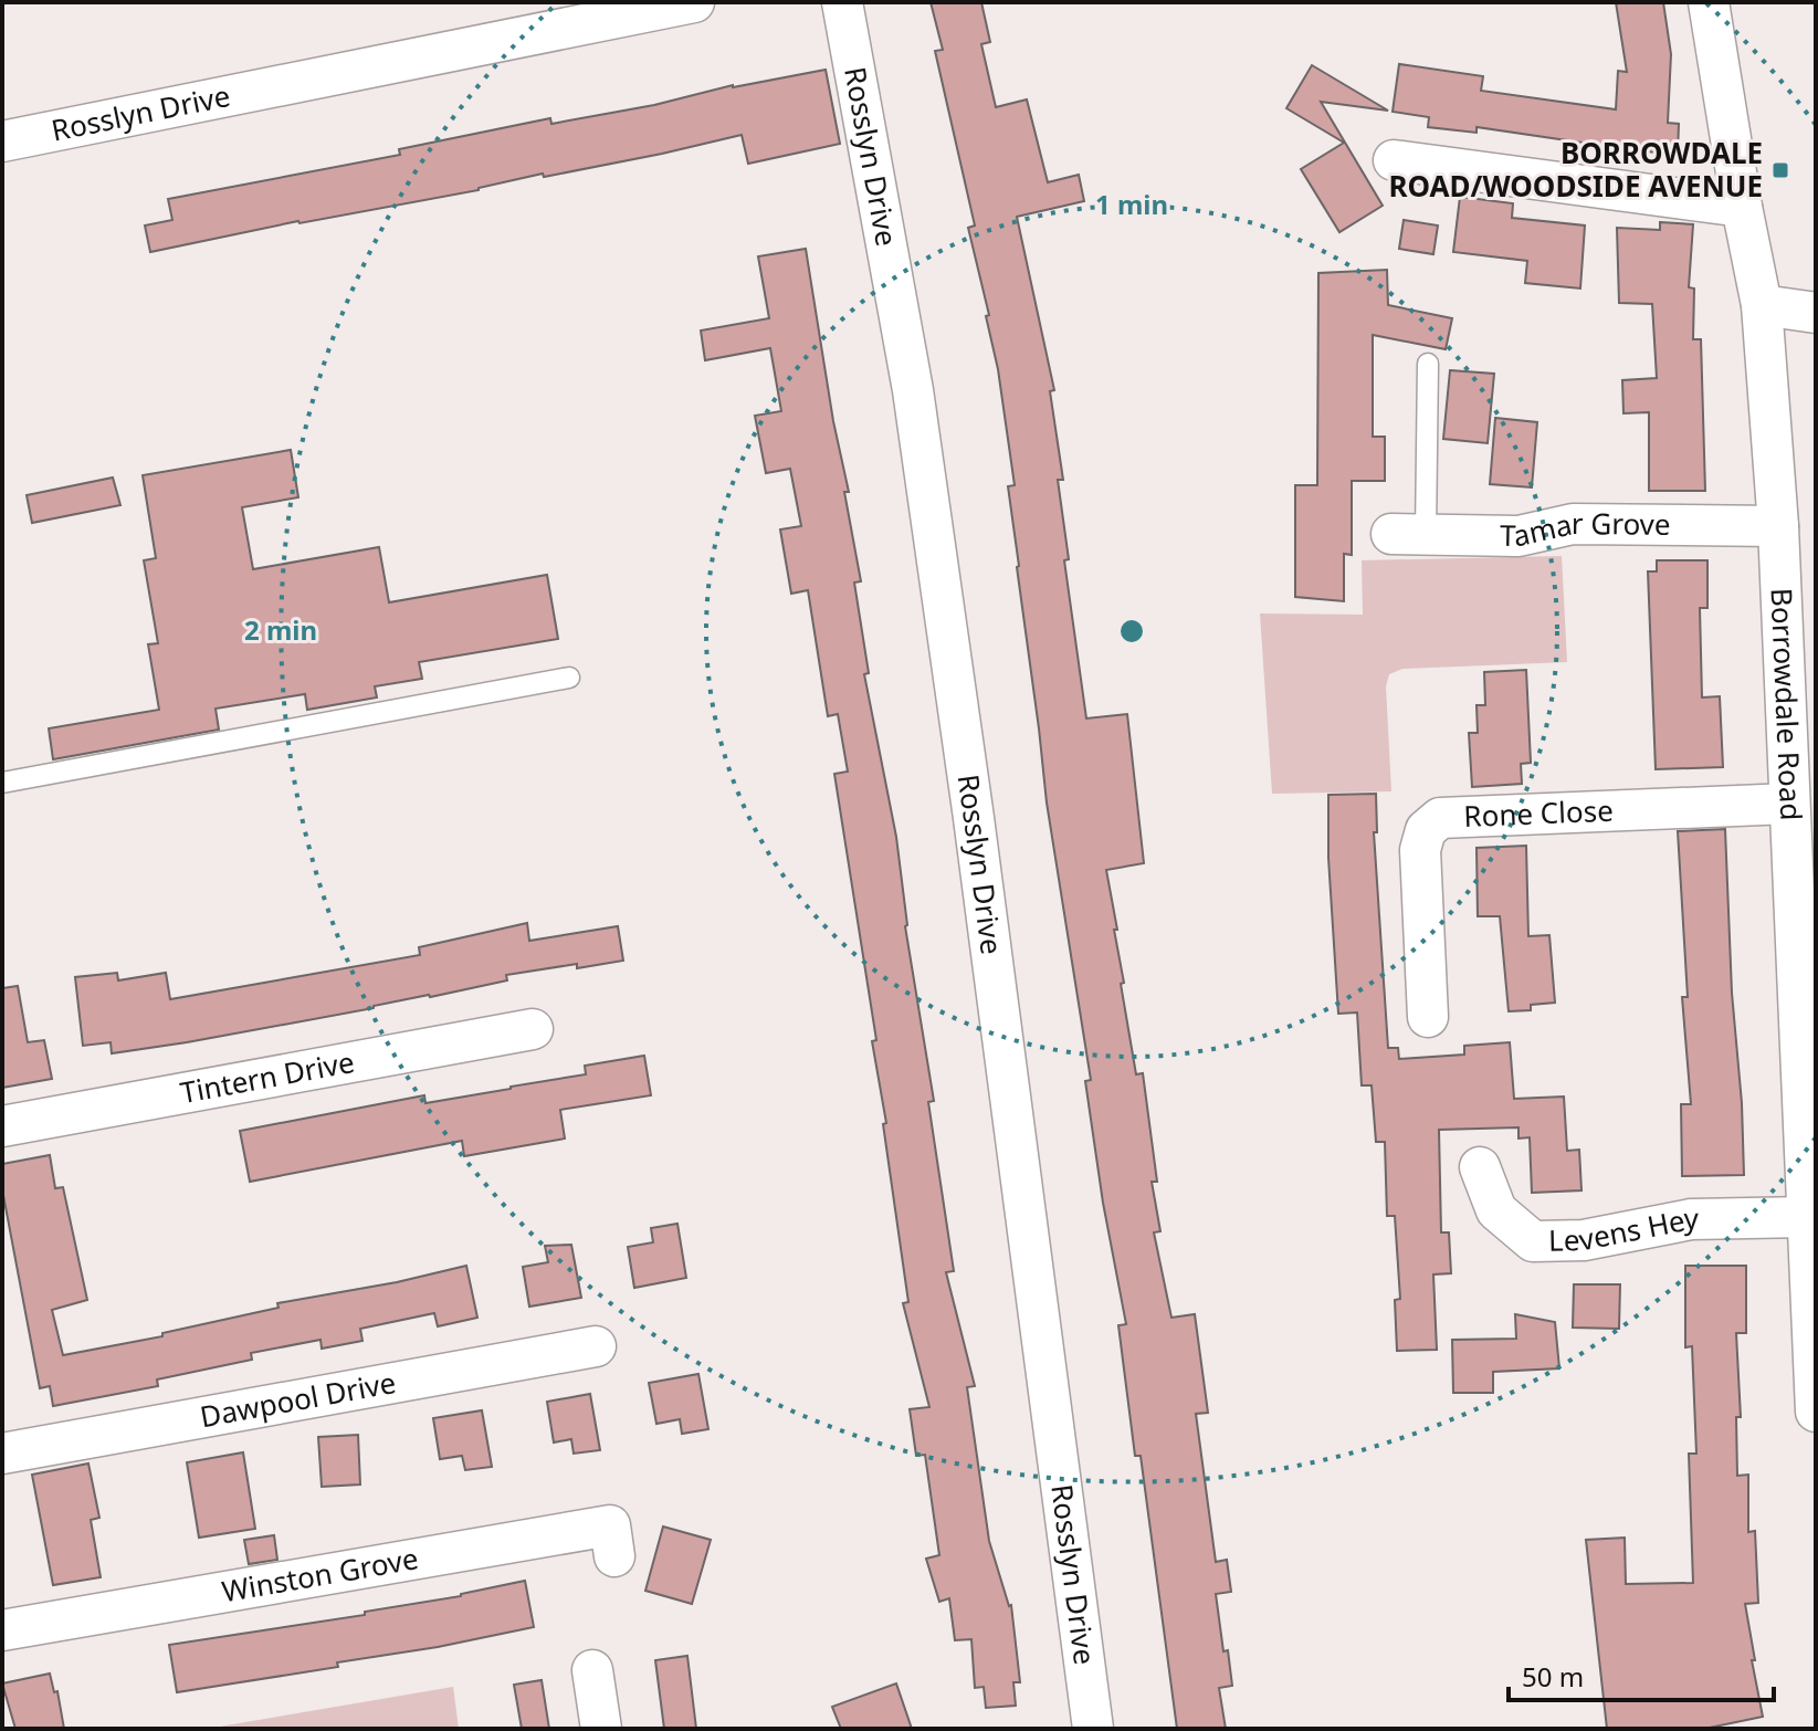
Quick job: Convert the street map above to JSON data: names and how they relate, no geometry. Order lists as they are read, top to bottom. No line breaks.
{"streets":{"street":["Rosslyn Drive","Tamar Grove","Borrowdale Road","Rone Close","Tintern Drive","Levens Hey","Dawpool Drive","Winston Grove"]},"crossings":[["Tamar Grove","Borrowdale Road"],["Borrowdale Road","Rone Close"],["Borrowdale Road","Levens Hey"]],"places":{"transit":["BORROWDALE ROAD/WOODSIDE AVENUE"]},"scale_bar":"50 m","rings":["1 min","2 min"]}
